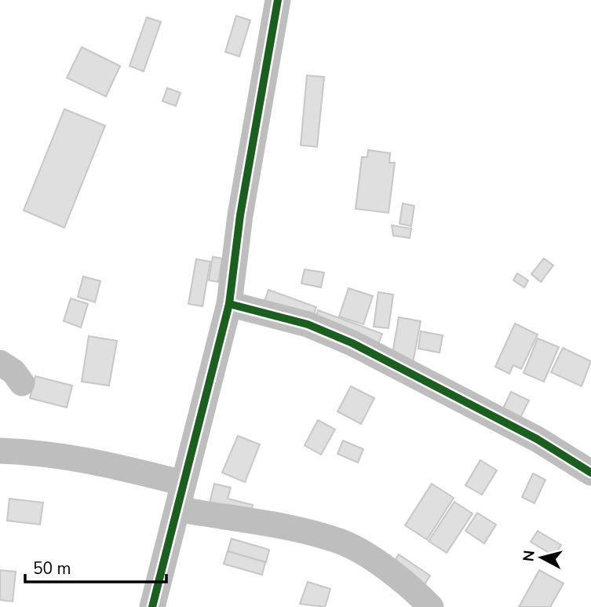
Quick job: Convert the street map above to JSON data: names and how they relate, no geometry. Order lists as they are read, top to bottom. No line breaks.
{"scale_bar":"50 m","north":"left"}
